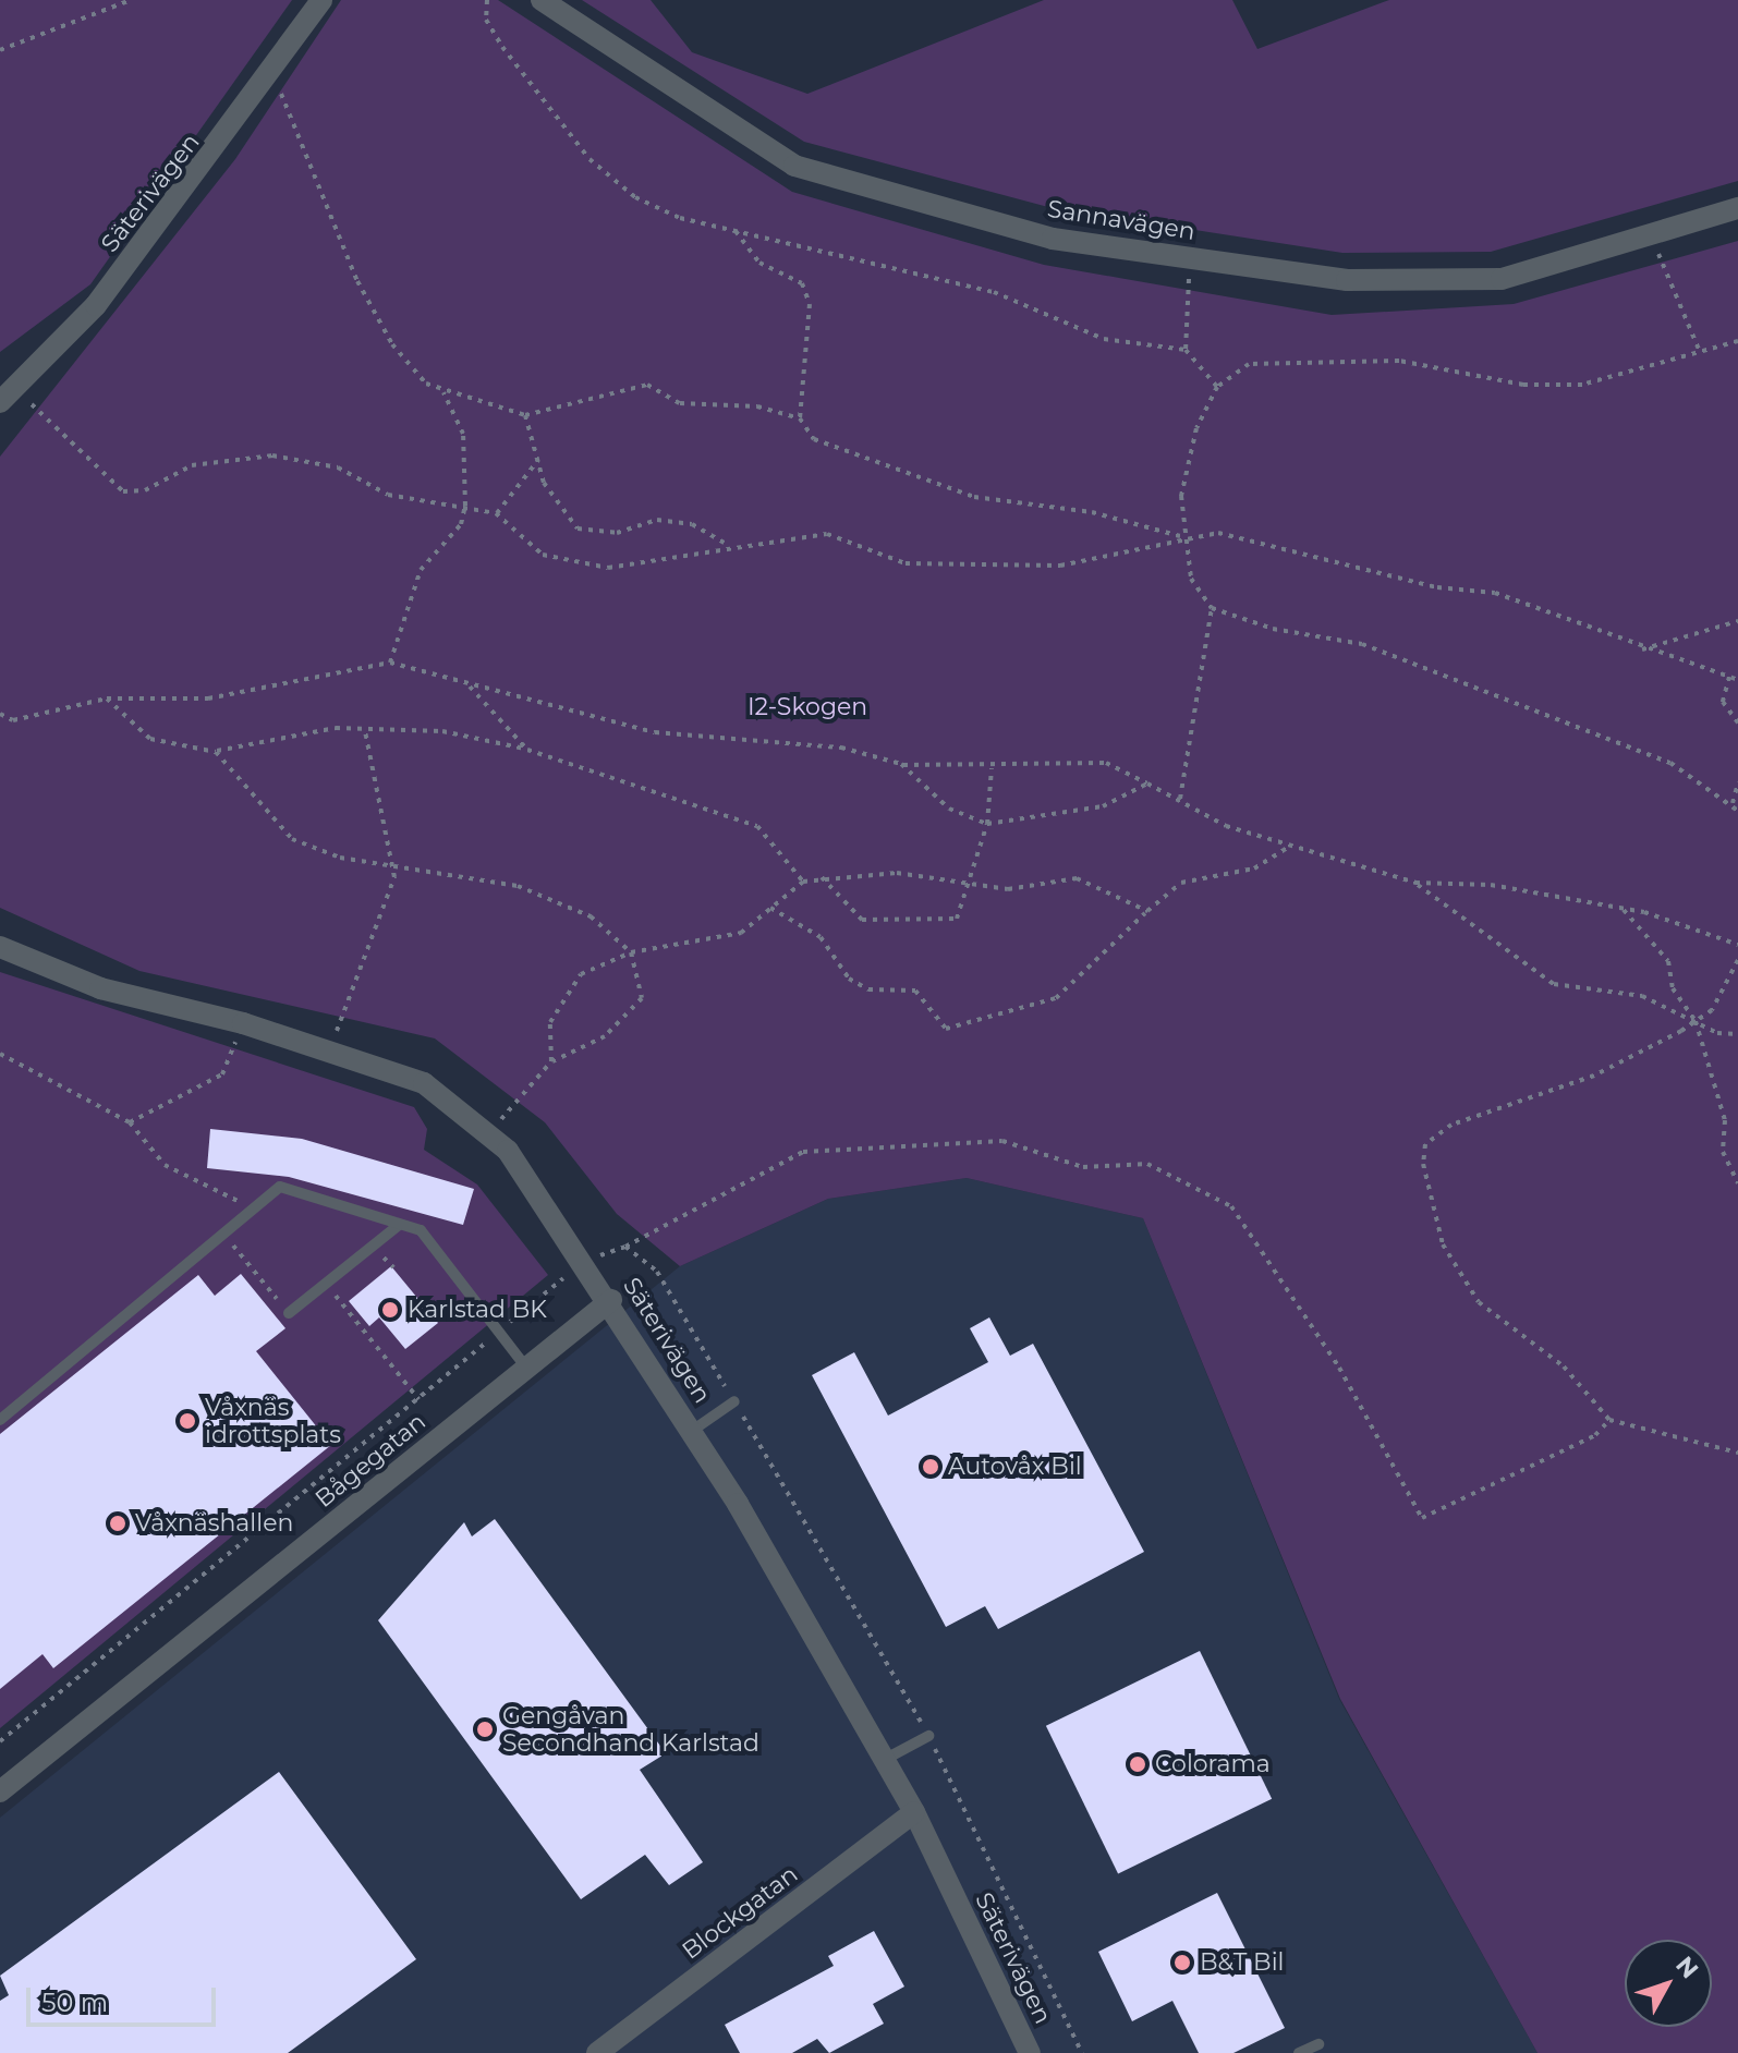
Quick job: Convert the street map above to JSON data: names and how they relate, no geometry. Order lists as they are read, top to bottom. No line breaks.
{"streets":{"street":["Säterivägen","Sannavägen","Bågegatan","Blockgatan"]},"crossings":[["Säterivägen","Bågegatan"],["Säterivägen","Blockgatan"]],"parks":["I2-Skogen"],"places":["Karlstad BK","Våxnäs idrottsplats","Autovåx Bil","Våxnäshallen","Gengåvan Secondhand Karlstad","Colorama","B&T Bil"],"scale_bar":"50 m","north":"top right"}
